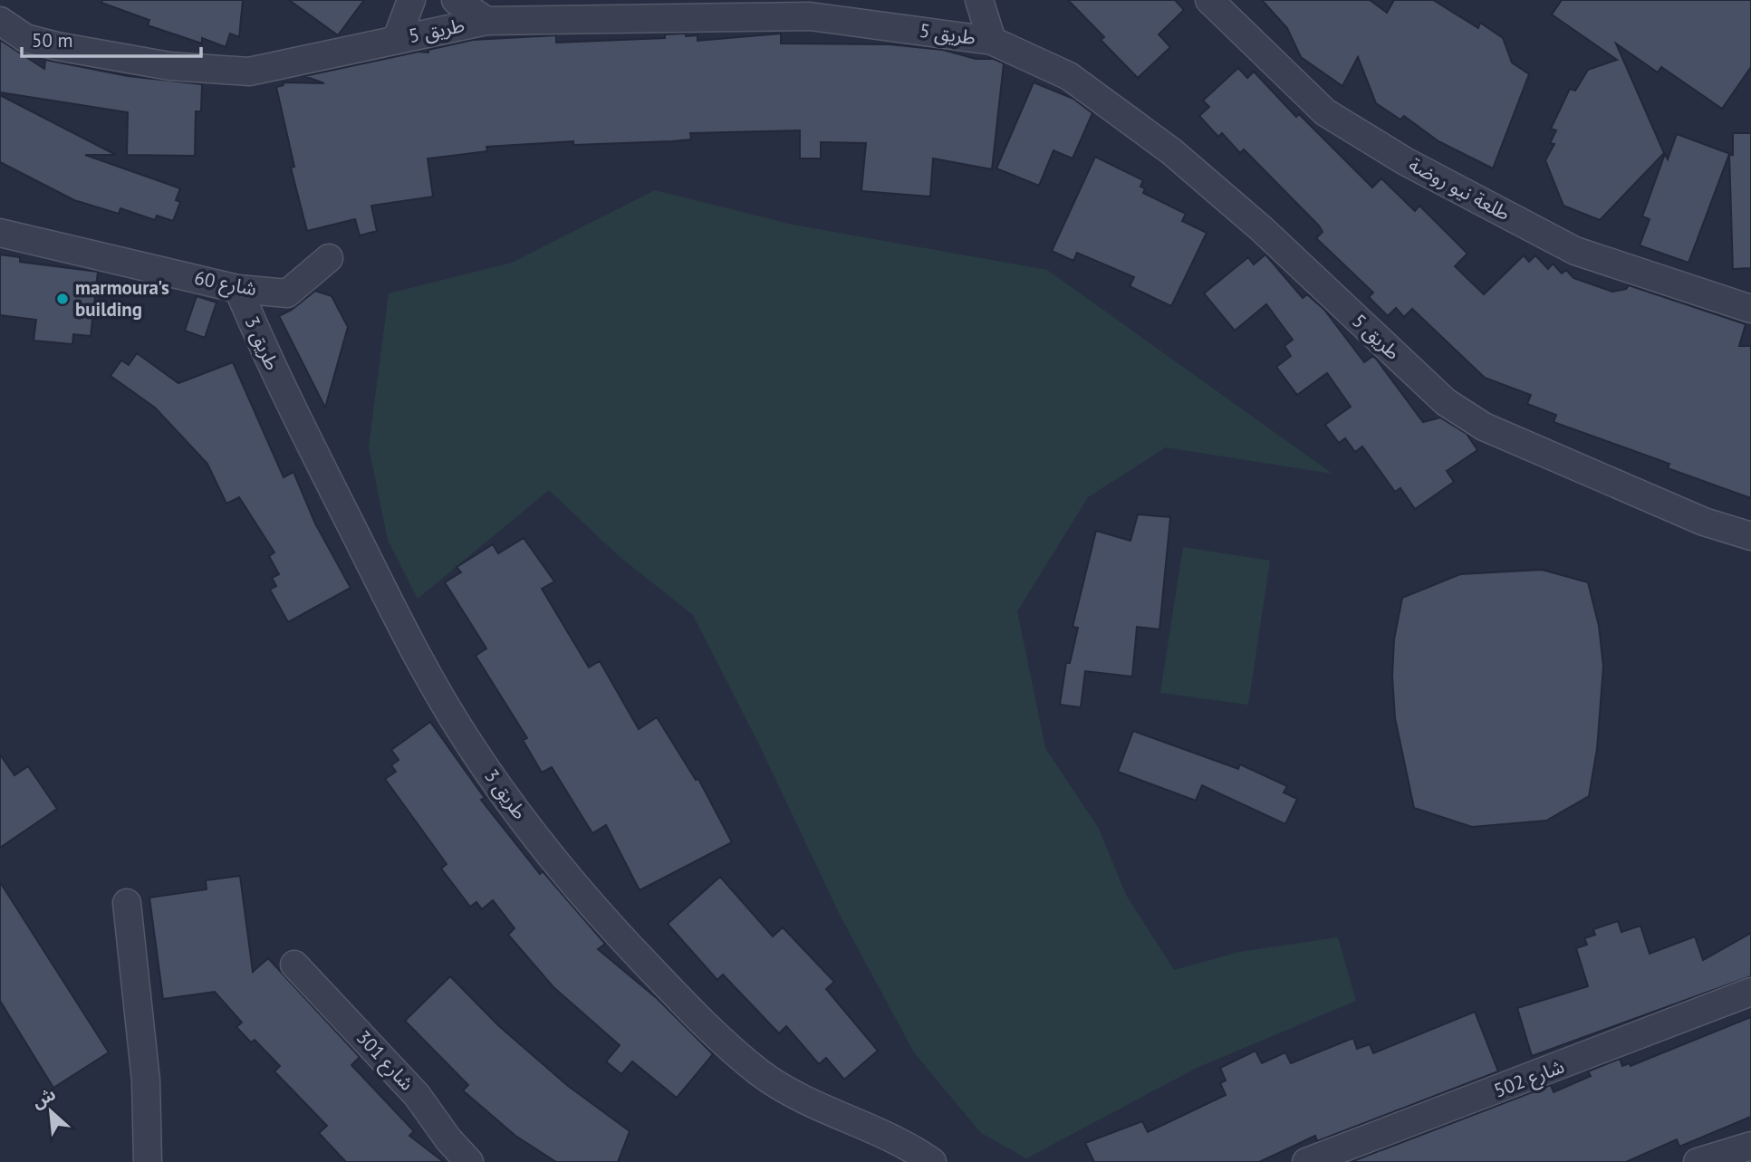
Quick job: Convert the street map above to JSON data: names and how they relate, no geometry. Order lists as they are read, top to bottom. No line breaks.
{"streets":{"street":["طريق 5","طلعة نيو روضة","شارع 60","طريق 3","شارع 301","شارع 502"]},"crossings":[["شارع 60","طريق 3"]],"places":["marmoura's building"],"scale_bar":"50 m","north":"top left"}
